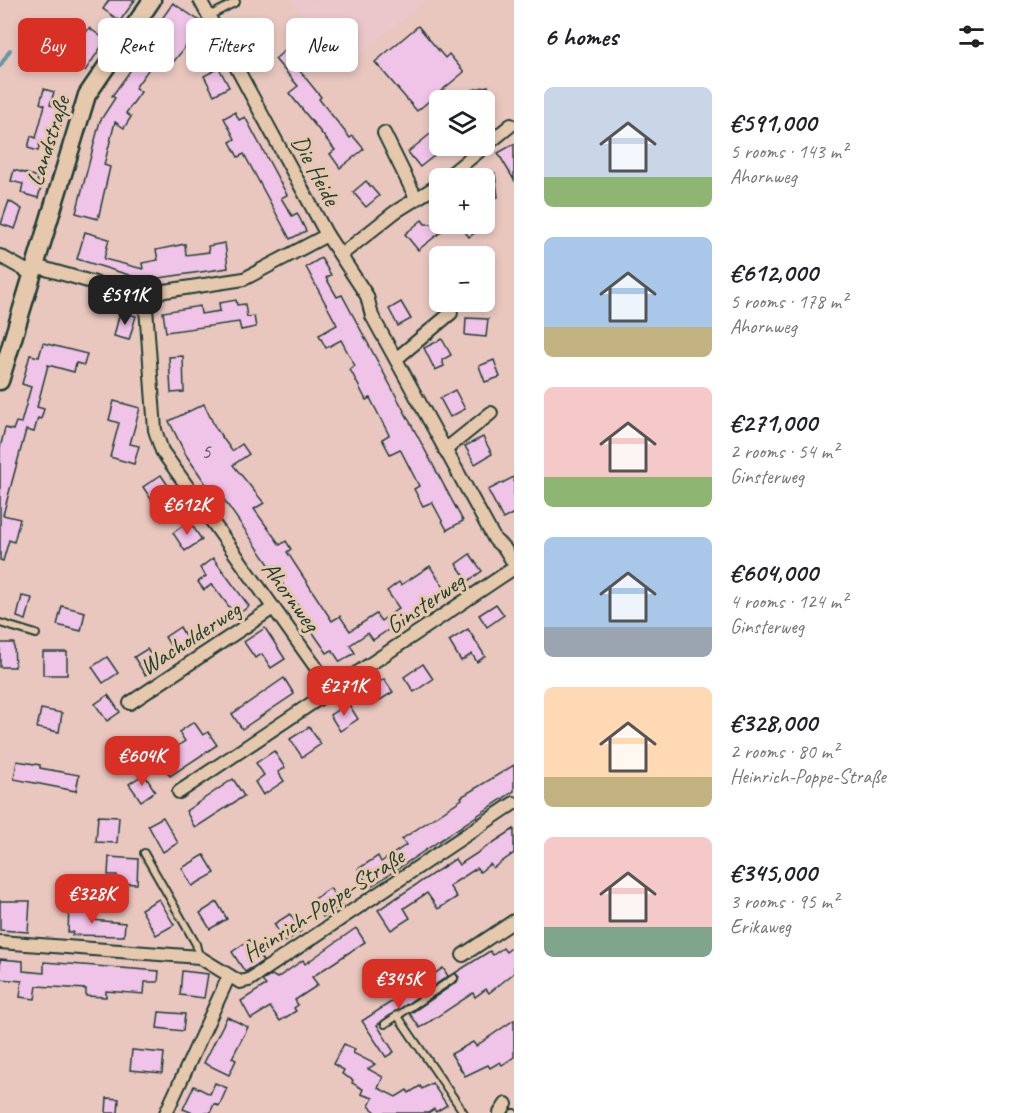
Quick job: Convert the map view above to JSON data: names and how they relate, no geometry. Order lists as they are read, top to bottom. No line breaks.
{"streets":{"street":["Landstraße","Die Heide","Ahornweg","Ginsterweg","Wacholderweg","Heinrich-Poppe-Straße"]},"crossings":[["Die Heide","Ginsterweg"],["Ahornweg","Ginsterweg"],["Ahornweg","Wacholderweg"]],"house_numbers":["5"],"page":{"heading":"6 homes","chip":["Buy","Rent","Filters","New"],"list":[{"name":"€591,000","note":"5 rooms · 143 m² · Ahornweg"},{"name":"€612,000","note":"5 rooms · 178 m² · Ahornweg"},{"name":"€271,000","note":"2 rooms · 54 m² · Ginsterweg"},{"name":"€604,000","note":"4 rooms · 124 m² · Ginsterweg"},{"name":"€328,000","note":"2 rooms · 80 m² · Heinrich-Poppe-Straße"},{"name":"€345,000","note":"3 rooms · 95 m² · Erikaweg"}],"map_buttons":["+","−"],"price":["€591K","€612K","€271K","€604K","€328K","€345K"]}}
